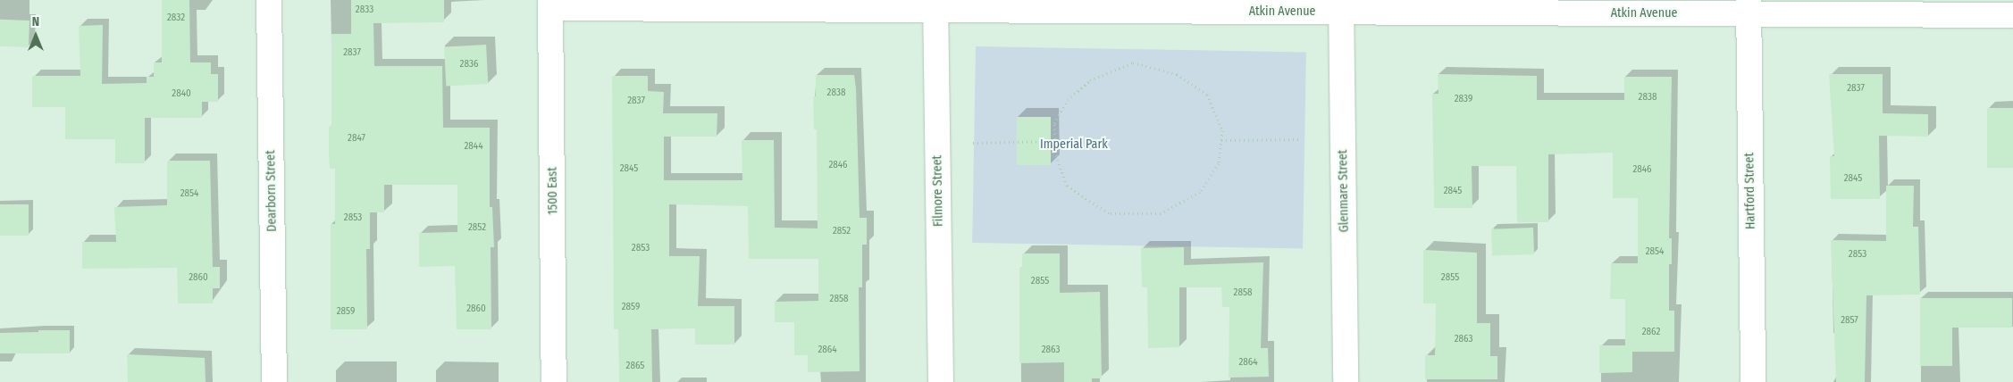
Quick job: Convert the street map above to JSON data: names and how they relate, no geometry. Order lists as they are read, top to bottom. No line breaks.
{"streets":{"street":["Atkin Avenue","Dearborn Street","1500 East","Filmore Street","Glenmare Street","Hartford Street"]},"crossings":[["Atkin Avenue","1500 East"],["Atkin Avenue","Filmore Street"],["Atkin Avenue","Glenmare Street"],["Atkin Avenue","Hartford Street"]],"parks":["Imperial Park"],"house_numbers":["2833","2832","2837","2836","2837","2838","2840","2838","2839","2837","2847","2844","2846","2845","2846","2845","2845","2854","2853","2852","2852","2853","2854","2853","2860","2855","2855","2858","2858","2859","2860","2859","2857","2862","2863","2864","2863","2864","2865"],"north":"top"}
